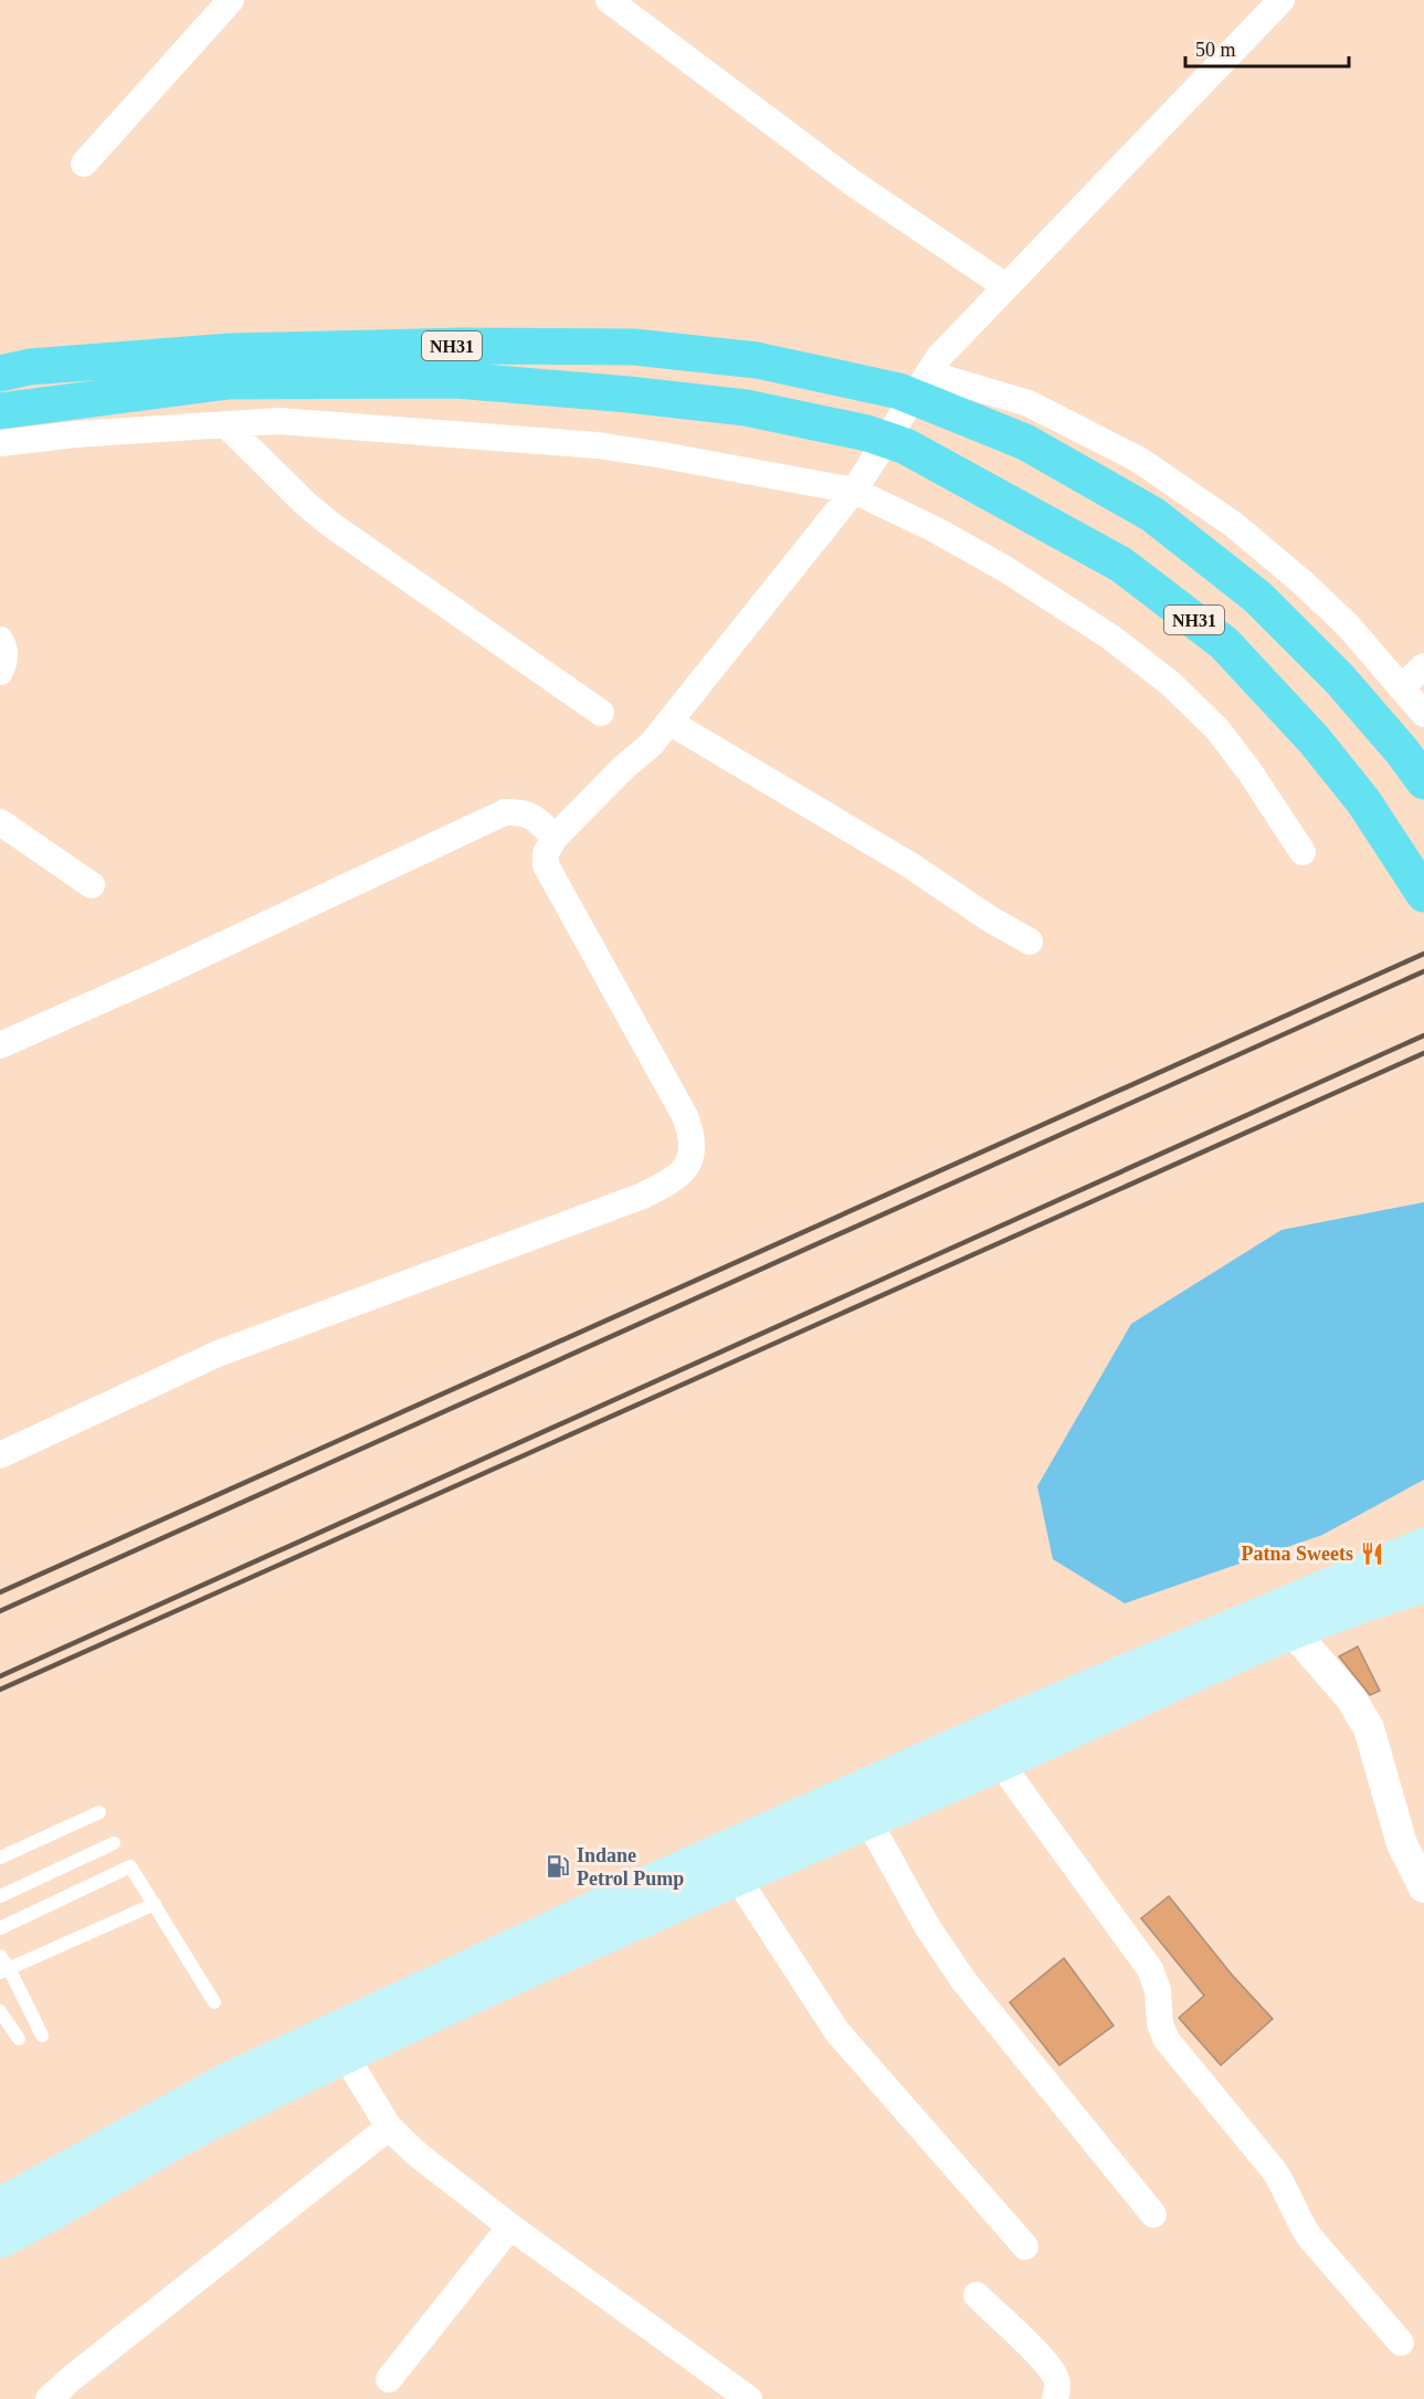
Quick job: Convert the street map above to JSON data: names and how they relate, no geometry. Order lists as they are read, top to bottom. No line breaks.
{"streets":{"highway":["NH31"]},"places":{"restaurant":["Patna Sweets"],"fuel station":["Indane Petrol Pump"]},"scale_bar":"50 m"}
